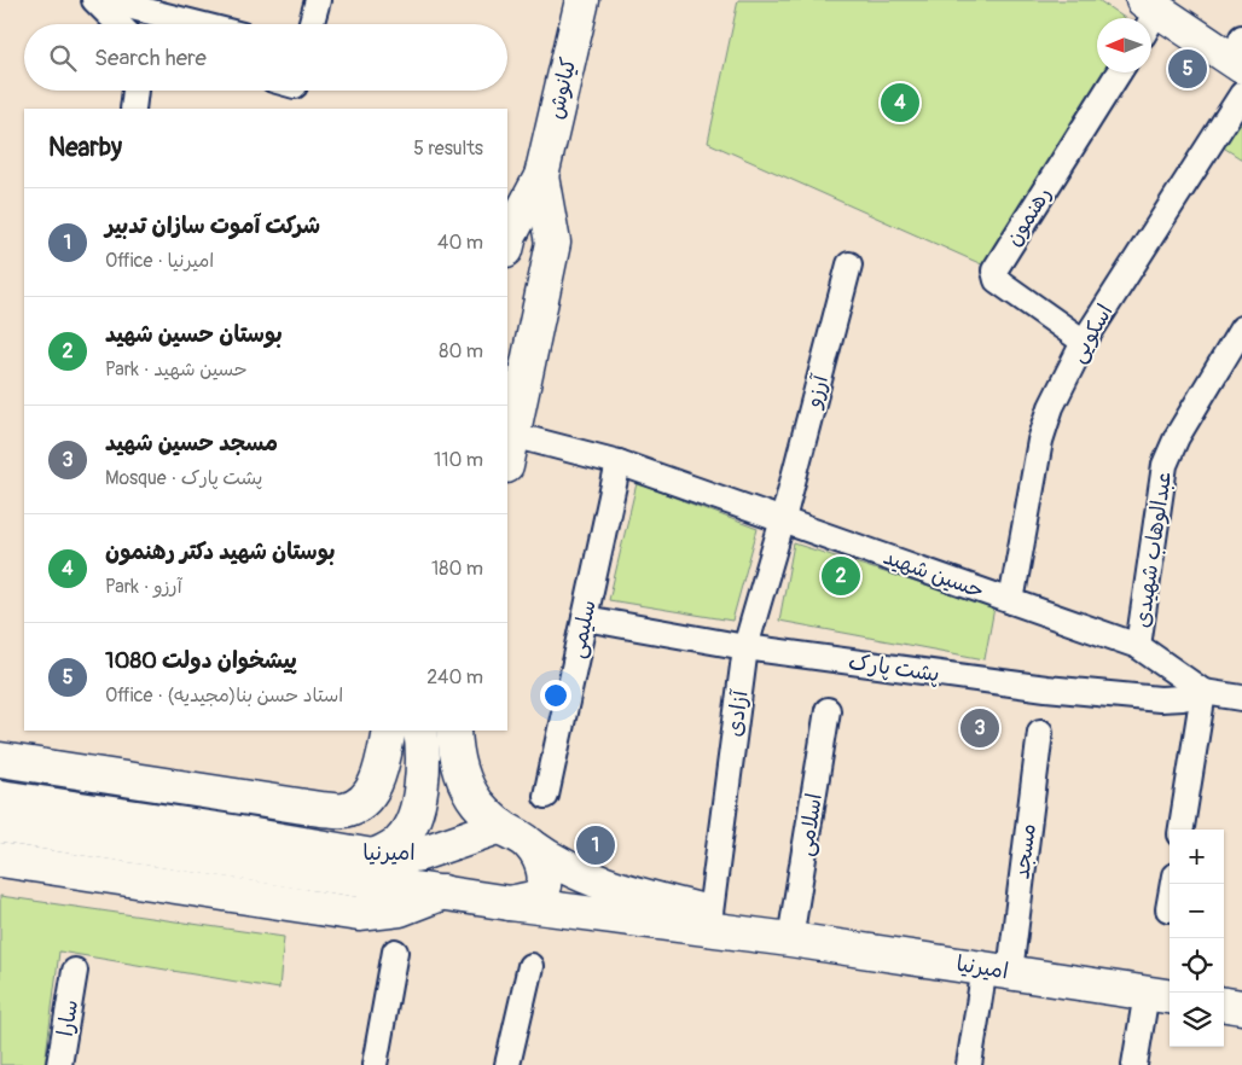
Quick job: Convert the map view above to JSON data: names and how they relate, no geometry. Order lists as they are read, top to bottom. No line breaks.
{"streets":{"main road":["کیانوش","امیرنیا"],"street":["رهنمون","اسکویی","آرزو","عبدالوهاب شهیدی","حسین شهید","سلیمی","پشت پارک","آزادی","اسلامی","مسجد","سارا"]},"crossings":[["رهنمون","اسکویی"],["اسکویی","حسین شهید"],["آرزو","حسین شهید"],["آرزو","آزادی"],["عبدالوهاب شهیدی","حسین شهید"],["حسین شهید","سلیمی"],["حسین شهید","پشت پارک"],["حسین شهید","آزادی"],["سلیمی","پشت پارک"],["پشت پارک","آزادی"],["آزادی","امیرنیا"],["اسلامی","امیرنیا"],["مسجد","امیرنیا"]],"north":"left","page":{"search":"Search here","pins":["5","4","2","3","1"],"heading":["Nearby","5 results"],"list":[{"mark":"1","name":"شرکت آموت سازان تدبیر","note":"Office · امیرنیا","value":"40 m"},{"mark":"2","name":"بوستان حسین شهید","note":"Park · حسین شهید","value":"80 m"},{"mark":"3","name":"مسجد حسین شهید","note":"Mosque · پشت پارک","value":"110 m"},{"mark":"4","name":"بوستان شهید دکتر رهنمون","note":"Park · آرزو","value":"180 m"},{"mark":"5","name":"پیشخوان دولت 1080","note":"Office · استاد حسن بنا(مجیدیه)","value":"240 m"}],"map_buttons":["+","−"]}}
